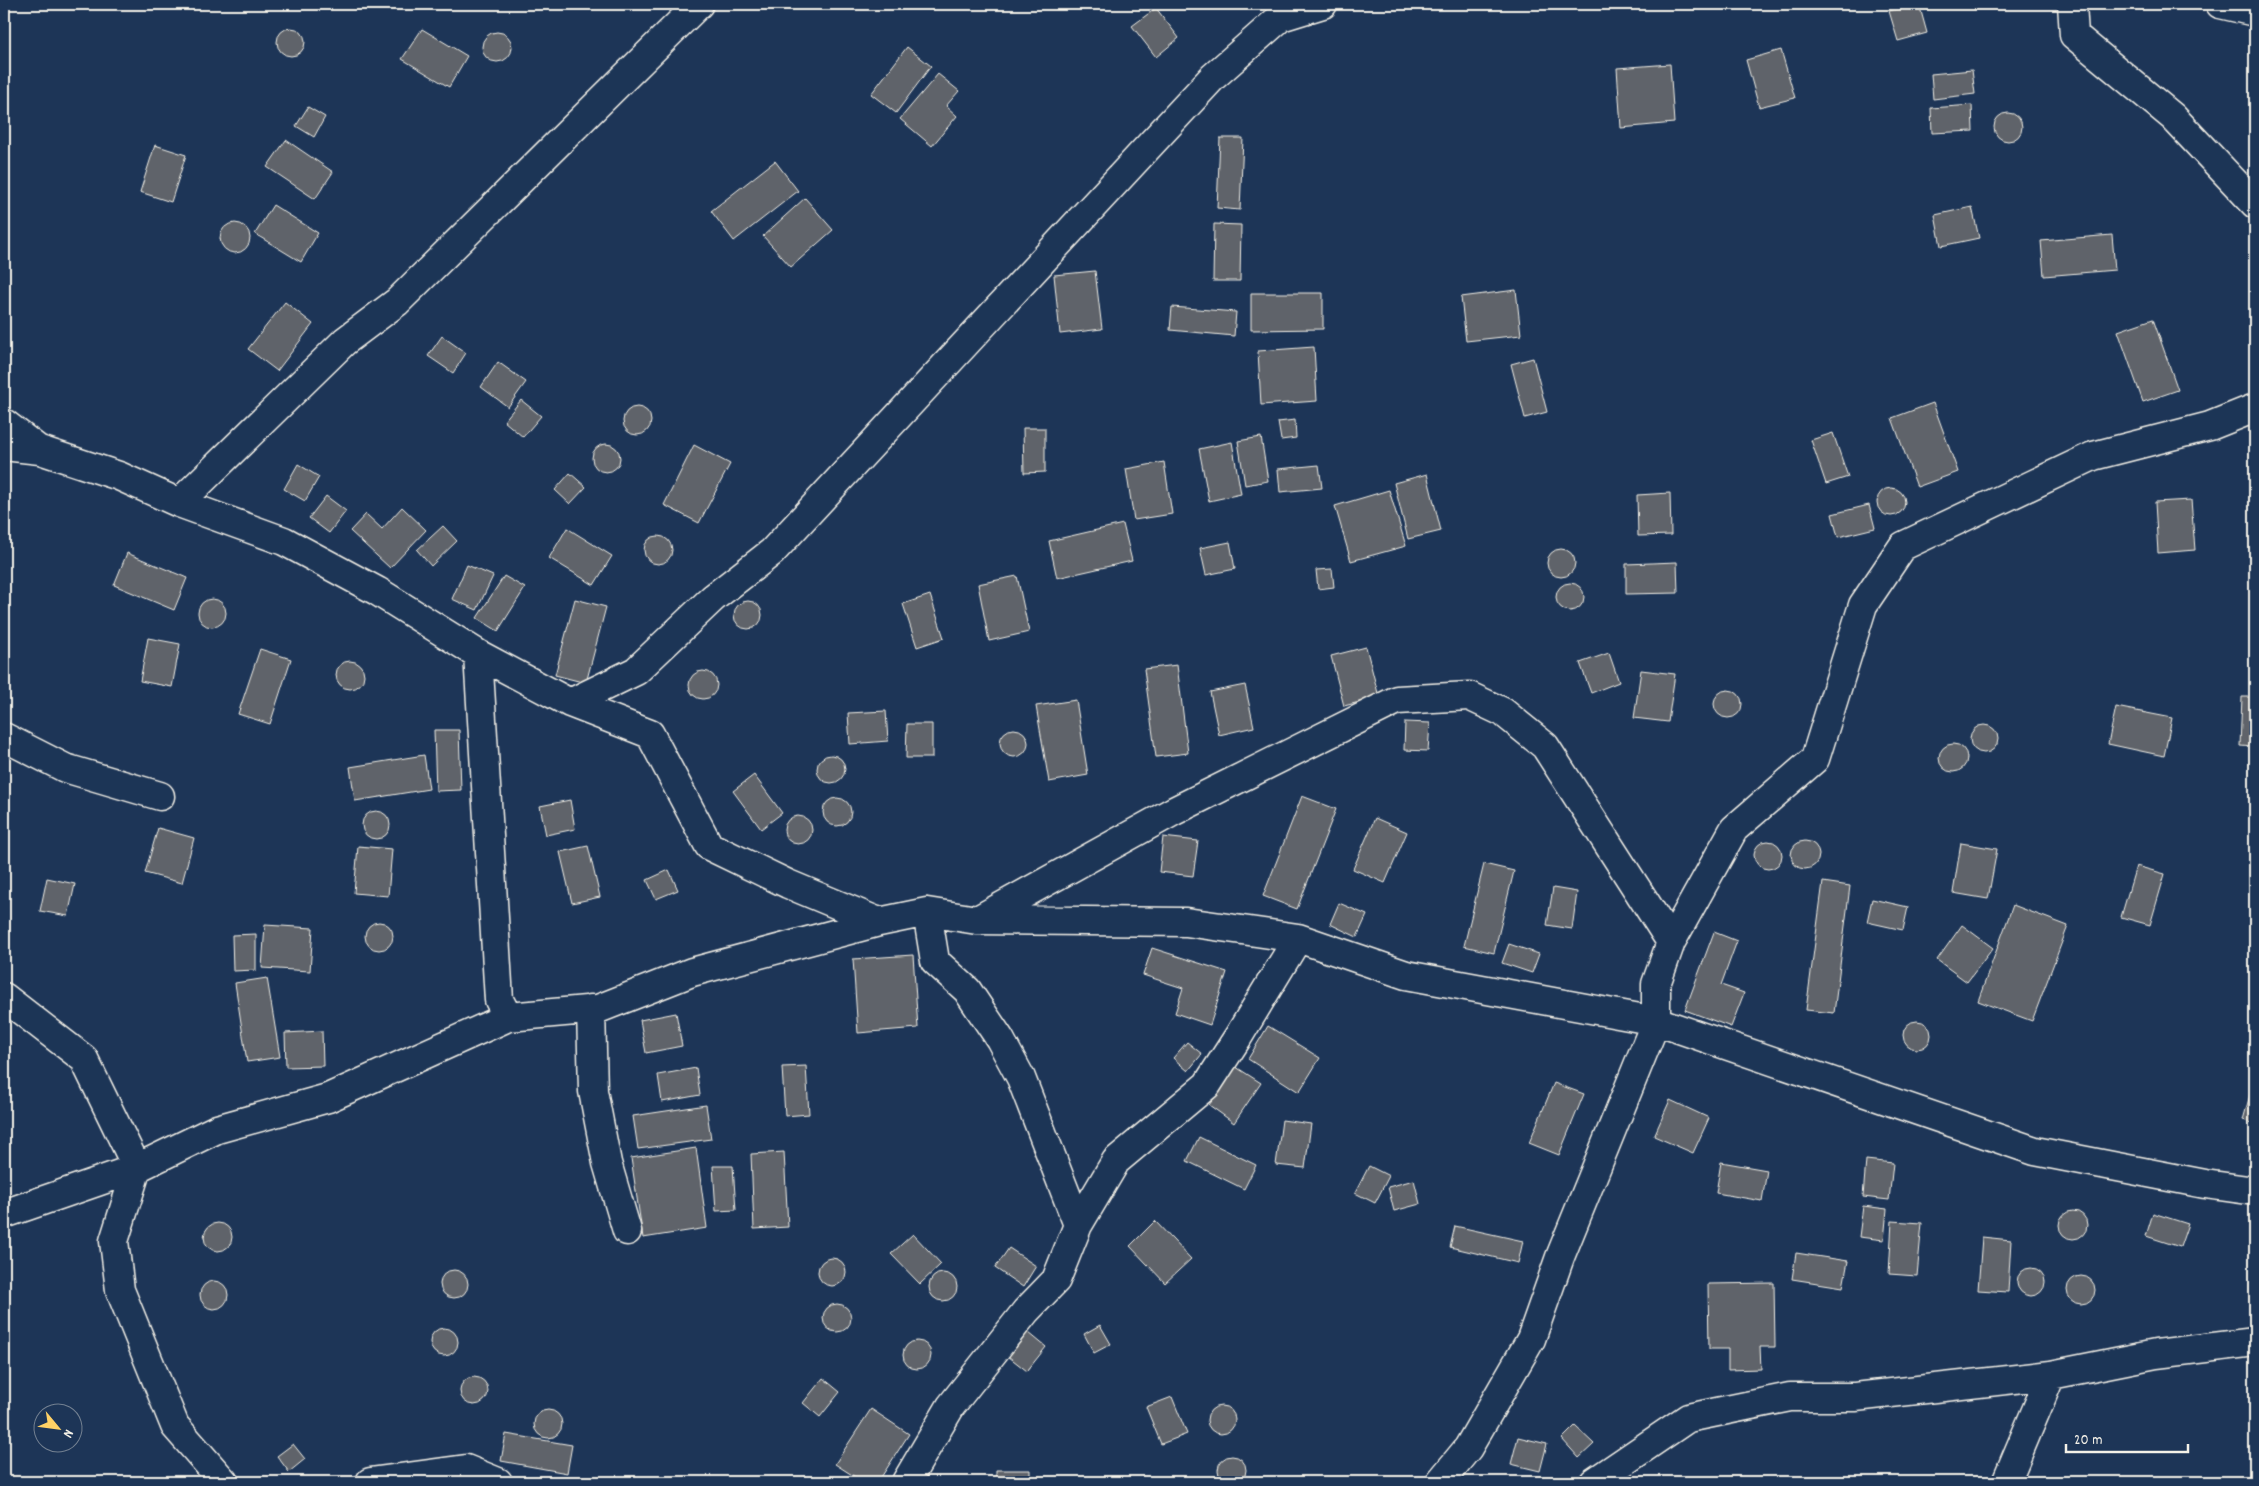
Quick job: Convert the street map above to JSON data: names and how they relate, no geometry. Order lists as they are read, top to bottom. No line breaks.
{"scale_bar":"20 m","north":"bottom right"}
